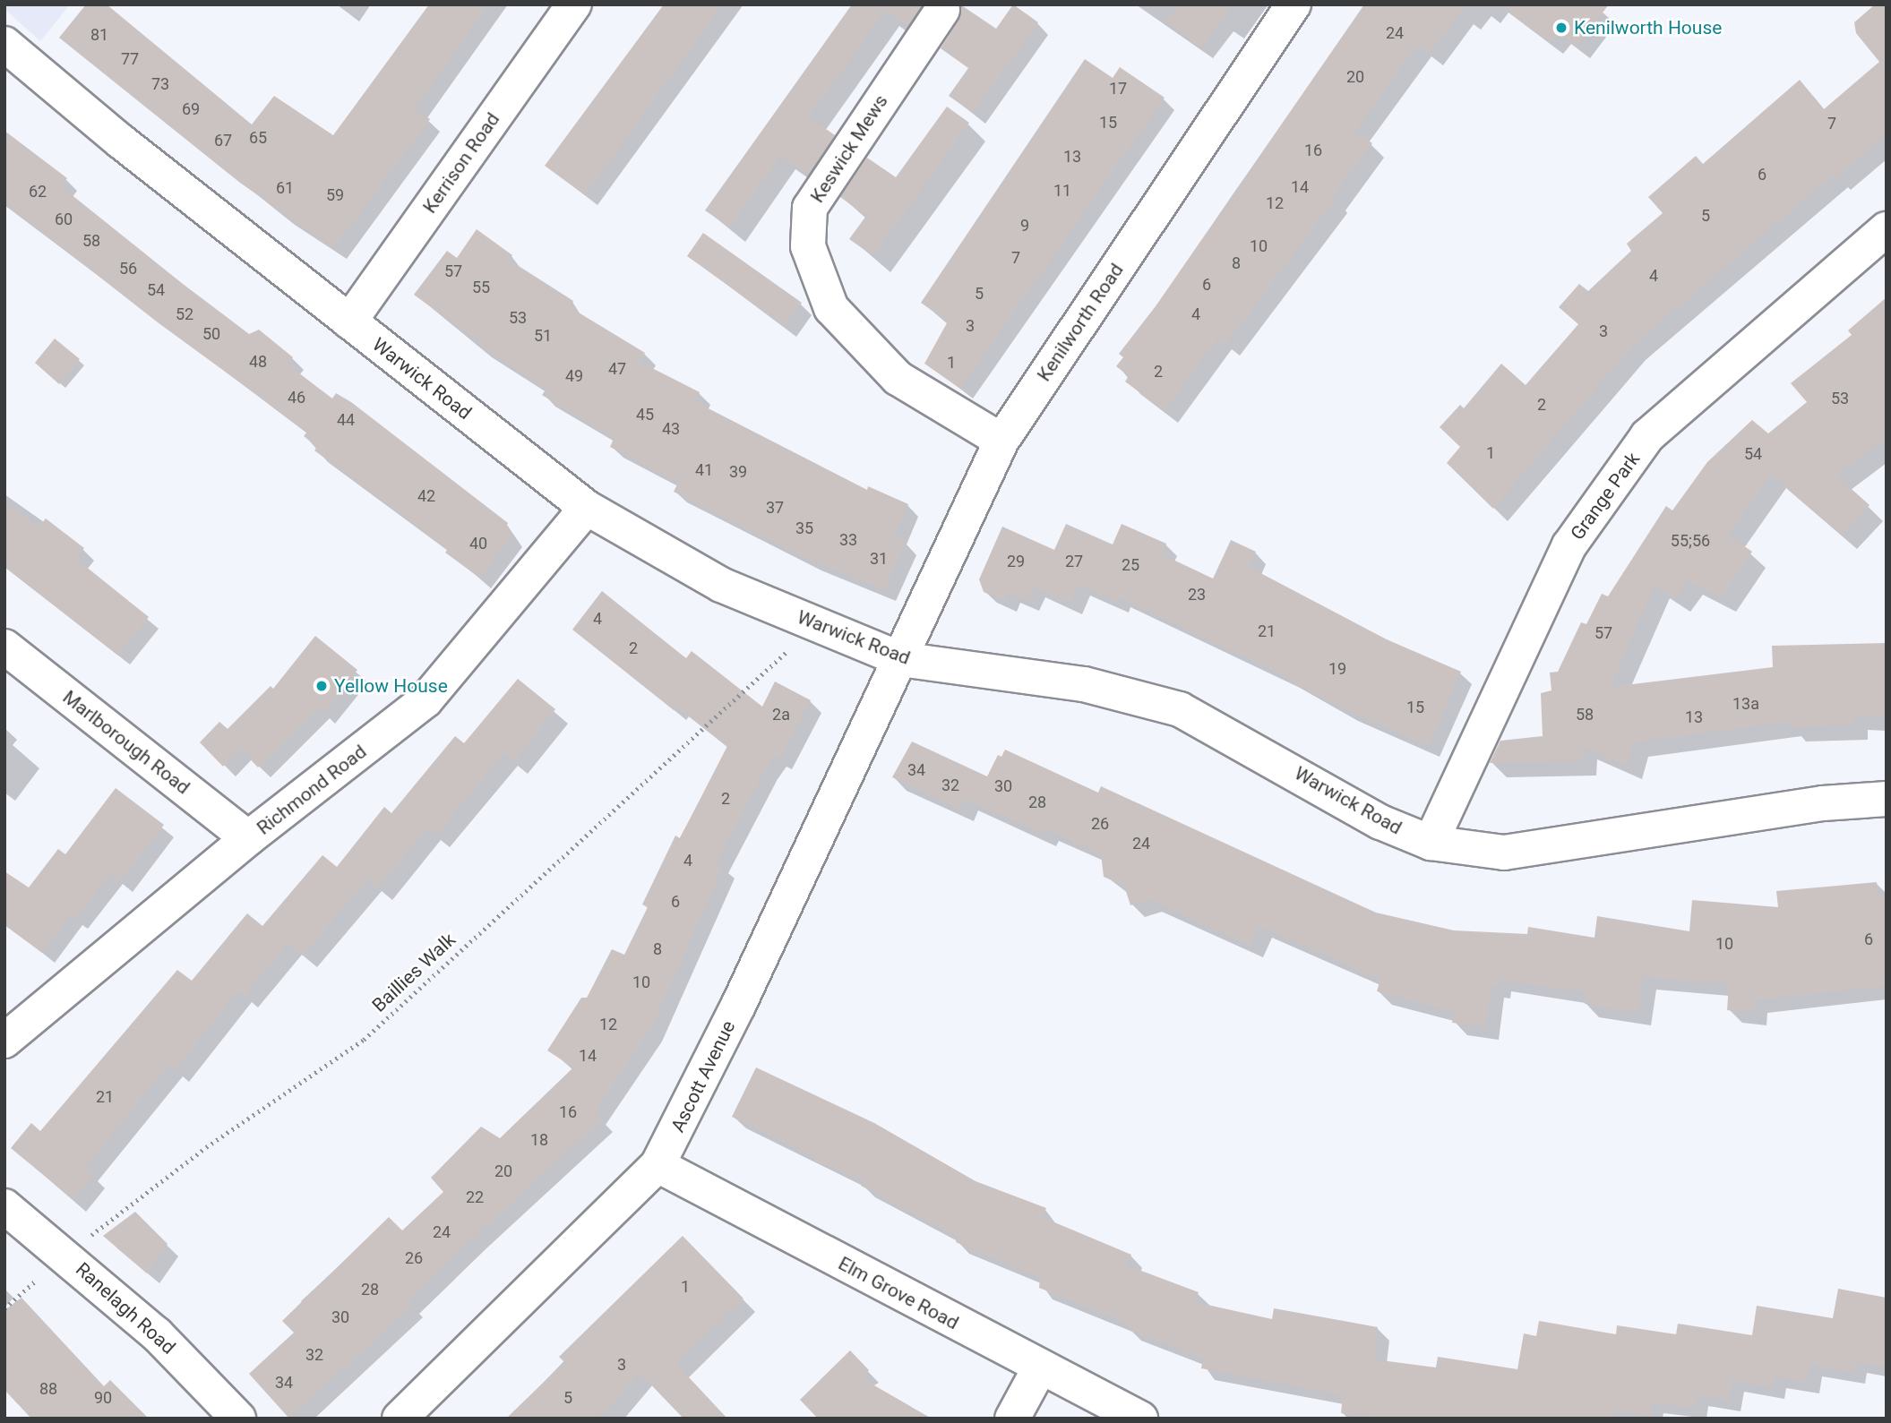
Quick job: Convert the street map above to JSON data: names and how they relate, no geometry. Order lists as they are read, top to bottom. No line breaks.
{"streets":{"street":["Keswick Mews","Kerrison Road","Kenilworth Road","Warwick Road","Grange Park","Marlborough Road","Richmond Road","Ascott Avenue","Elm Grove Road","Ranelagh Road"],"path":["Baillies Walk"]},"crossings":[["Keswick Mews","Kenilworth Road"],["Kerrison Road","Warwick Road"],["Kenilworth Road","Warwick Road"],["Kenilworth Road","Ascott Avenue"],["Warwick Road","Grange Park"],["Warwick Road","Richmond Road"],["Warwick Road","Baillies Walk"],["Warwick Road","Ascott Avenue"],["Marlborough Road","Richmond Road"],["Baillies Walk","Ranelagh Road"],["Ascott Avenue","Elm Grove Road"]],"places":["Kenilworth House","Yellow House"],"house_numbers":["24","81","77","20","73","17","69","15","7","65","67","16","13","6","14","61","11","62","59","12","5","60","9","58","10","7","8","56","57","4","6","55","54","5","52","4","53","3","3","50","51","48","1","47","2","49","46","53","2","45","44","43","1","54","41","39","42","37","35","33","55;56","40","31","29","27","25","23","4","21","57","2","19","13a","15","2a","58","13","34","32","30","2","28","26","24","4","6","6","10","8","10","12","14","21","16","18","20","22","24","26","1","28","30","32","3","34","88","90","5"]}
